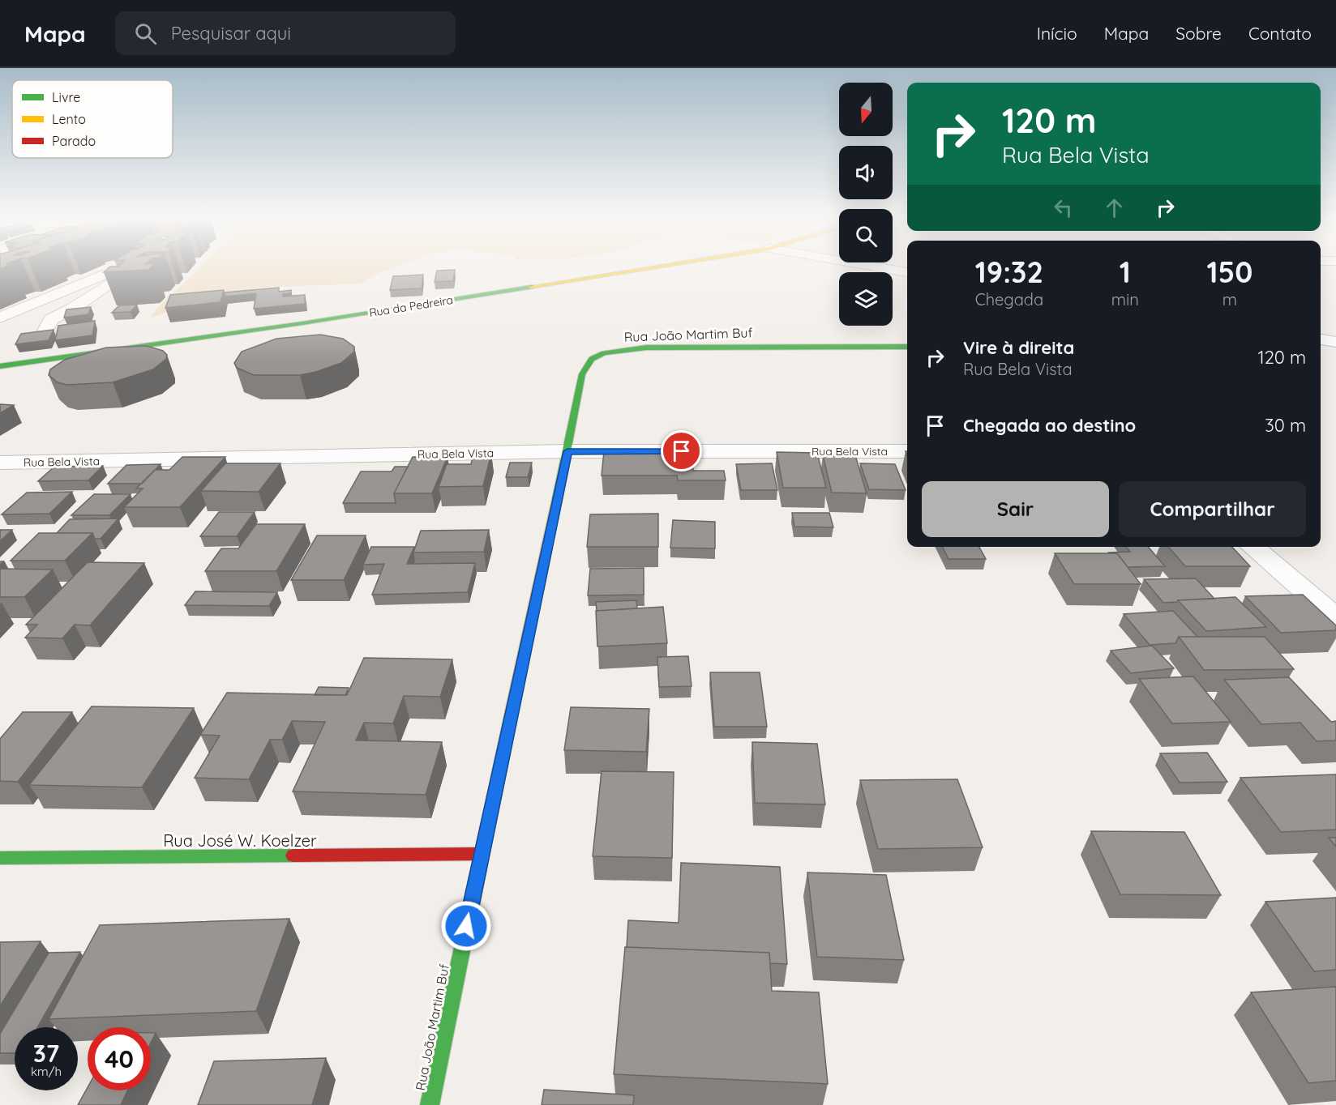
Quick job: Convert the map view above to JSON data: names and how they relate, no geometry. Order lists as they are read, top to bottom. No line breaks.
{"streets":{"street":["Rua da Pedreira","Rua João Martim Buf","Rua Bela Vista","Rua José W. Koelzer"]},"crossings":[["Rua João Martim Buf","Rua Bela Vista"],["Rua João Martim Buf","Rua José W. Koelzer"]],"legend":["Livre","Lento","Parado"],"north":"bottom","page":{"header":"Mapa","search":"Pesquisar aqui","nav":["Início","Mapa","Sobre","Contato"],"turn":["120 m","Rua Bela Vista"],"eta":["19:32","Chegada","1","min","150","m"],"list":[{"name":"Vire à direita","note":"Rua Bela Vista","value":"120 m"},{"name":"Chegada ao destino","value":"30 m"}],"buttons":["Sair","Compartilhar"],"speed":"37 km/h","limit":"40"}}
